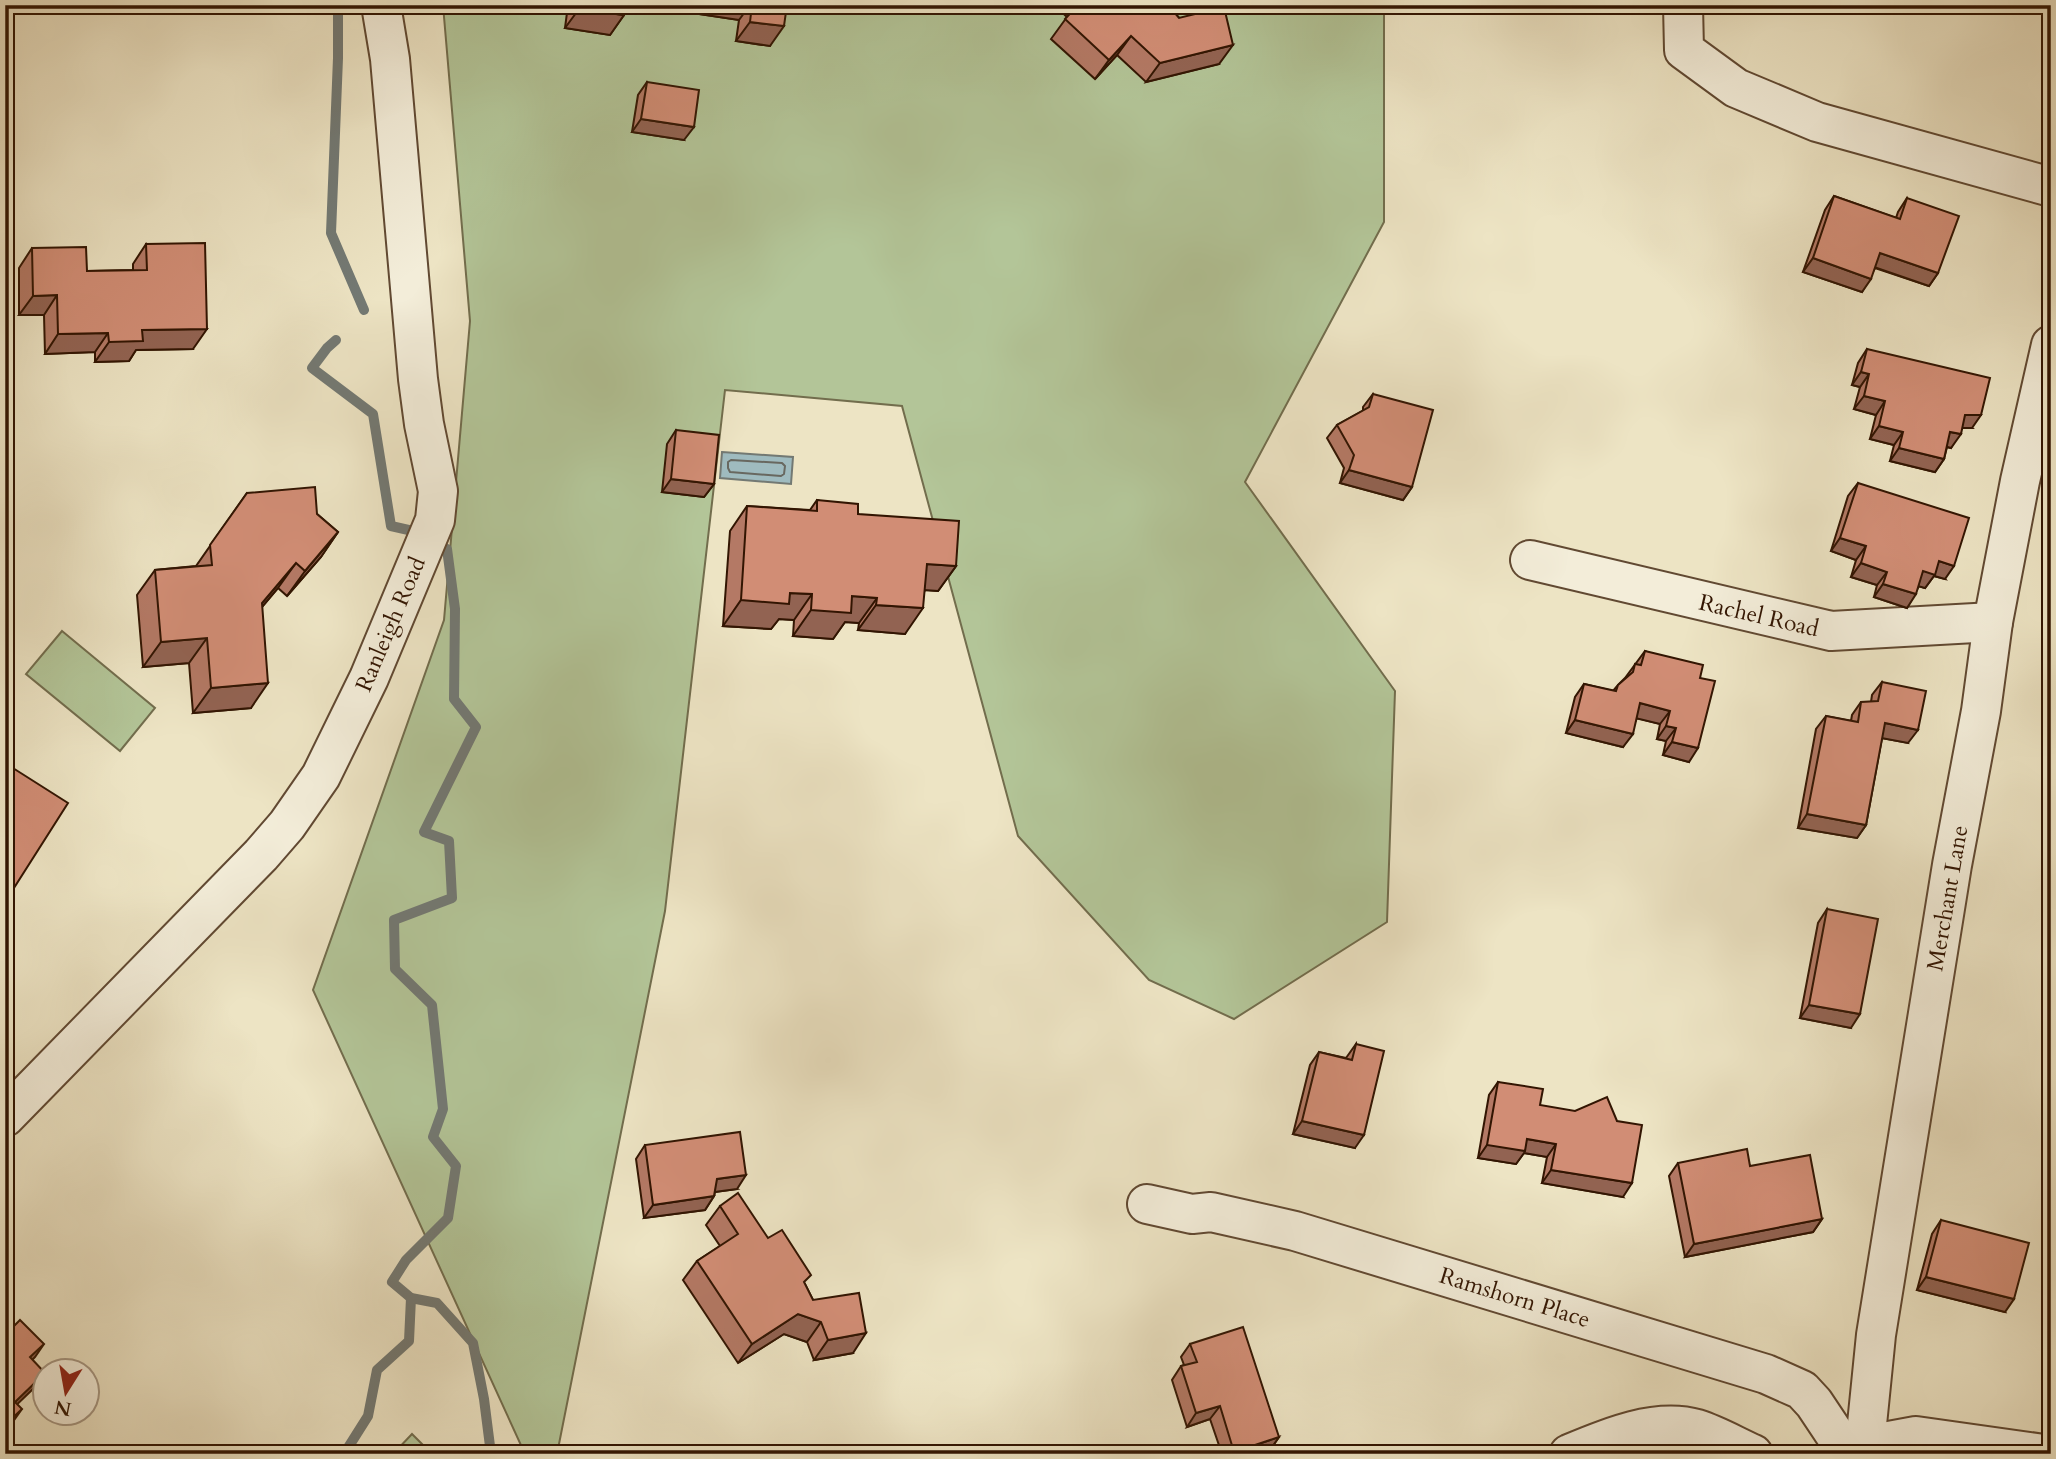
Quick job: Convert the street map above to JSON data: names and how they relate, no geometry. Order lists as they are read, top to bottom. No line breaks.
{"streets":{"street":["Rachel Road","Ranleigh Road","Merchant Lane","Ramshorn Place"]},"crossings":[["Rachel Road","Merchant Lane"]],"north":"bottom"}
